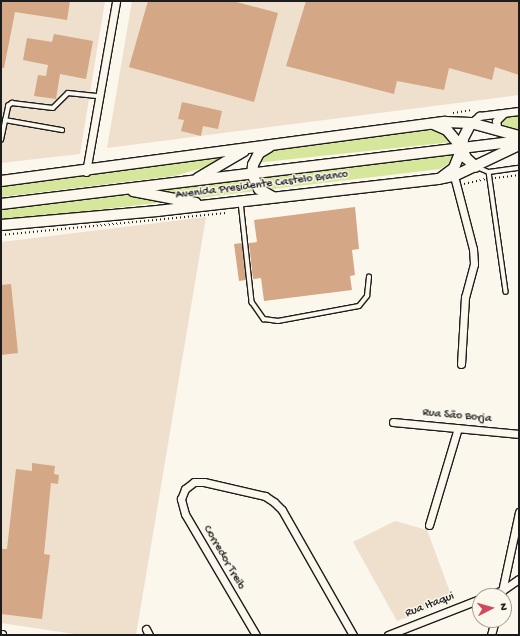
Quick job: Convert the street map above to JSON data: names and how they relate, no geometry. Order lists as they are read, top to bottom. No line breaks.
{"streets":{"main road":["Avenida Presidente Castelo Branco"],"street":["Rua São Borja","Corredor Treib","Rua Itaqui"]},"north":"right"}
